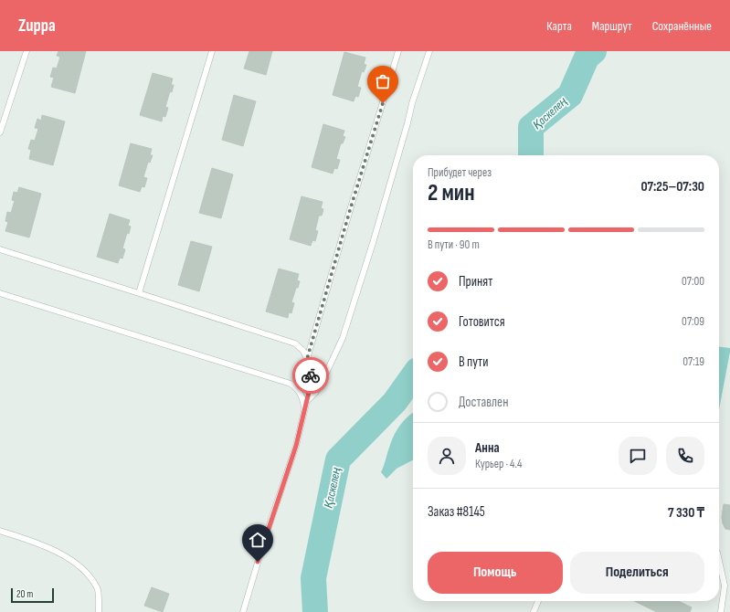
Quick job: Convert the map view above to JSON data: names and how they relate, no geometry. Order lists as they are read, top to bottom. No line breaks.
{"water":["Қаскелең"],"scale_bar":"20 m","page":{"header":"Zuppa","nav":["Карта","Маршрут","Сохранённые"],"heading":["2 мин","Прибудет через","07:25–07:30"],"panel":["Анна","Курьер · 4.4","Заказ #8145","7 330 ₸"],"bar":"В пути · 90 m","list":[["Принят","07:00"],["Готовится","07:09"],["В пути","07:19"],"Доставлен"],"buttons":["Помощь","Поделиться"],"scale":"20 m"}}
